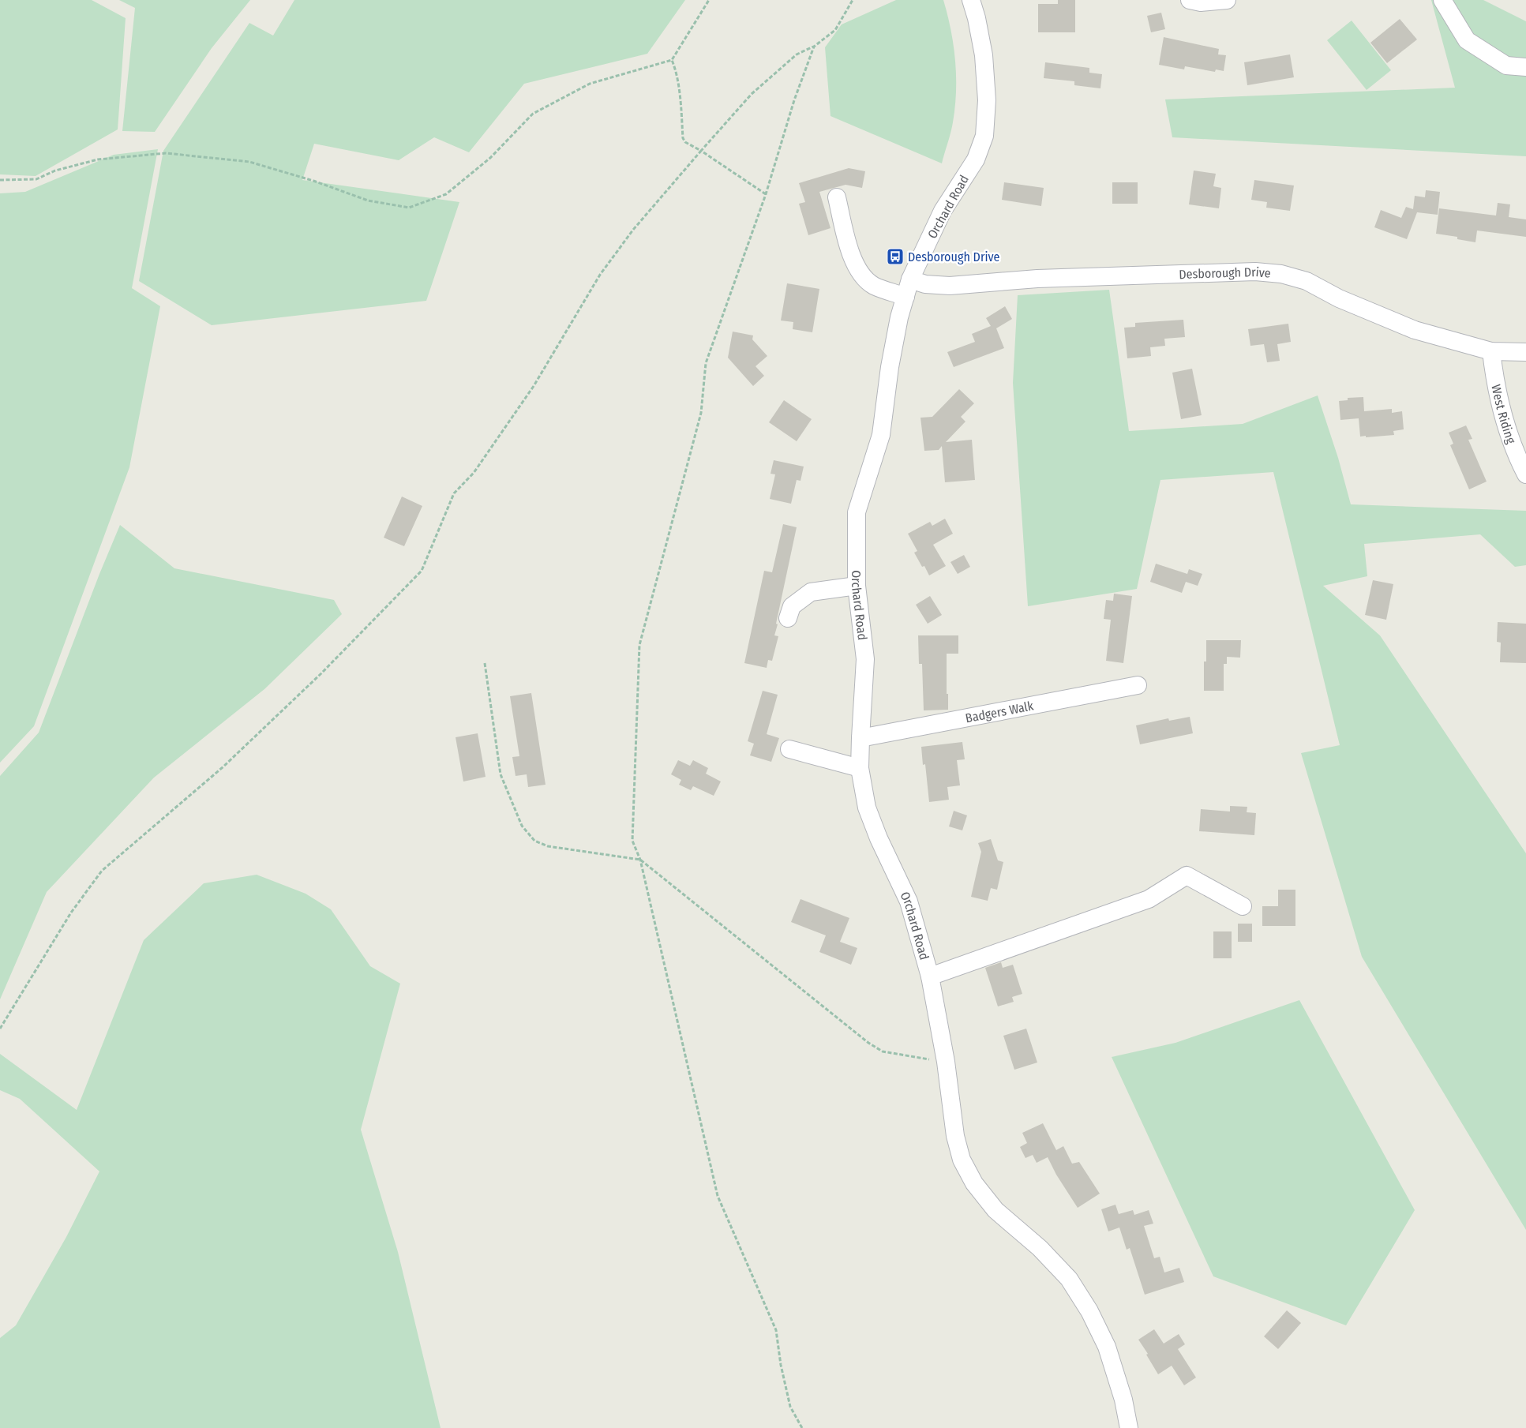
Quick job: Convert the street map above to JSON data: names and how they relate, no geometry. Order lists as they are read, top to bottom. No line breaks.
{"streets":{"street":["Orchard Road","Desborough Drive","West Riding","Badgers Walk"]},"crossings":[["Orchard Road","Desborough Drive"],["Orchard Road","Badgers Walk"],["Desborough Drive","West Riding"]],"places":{"bus stop":["Desborough Drive"]}}
